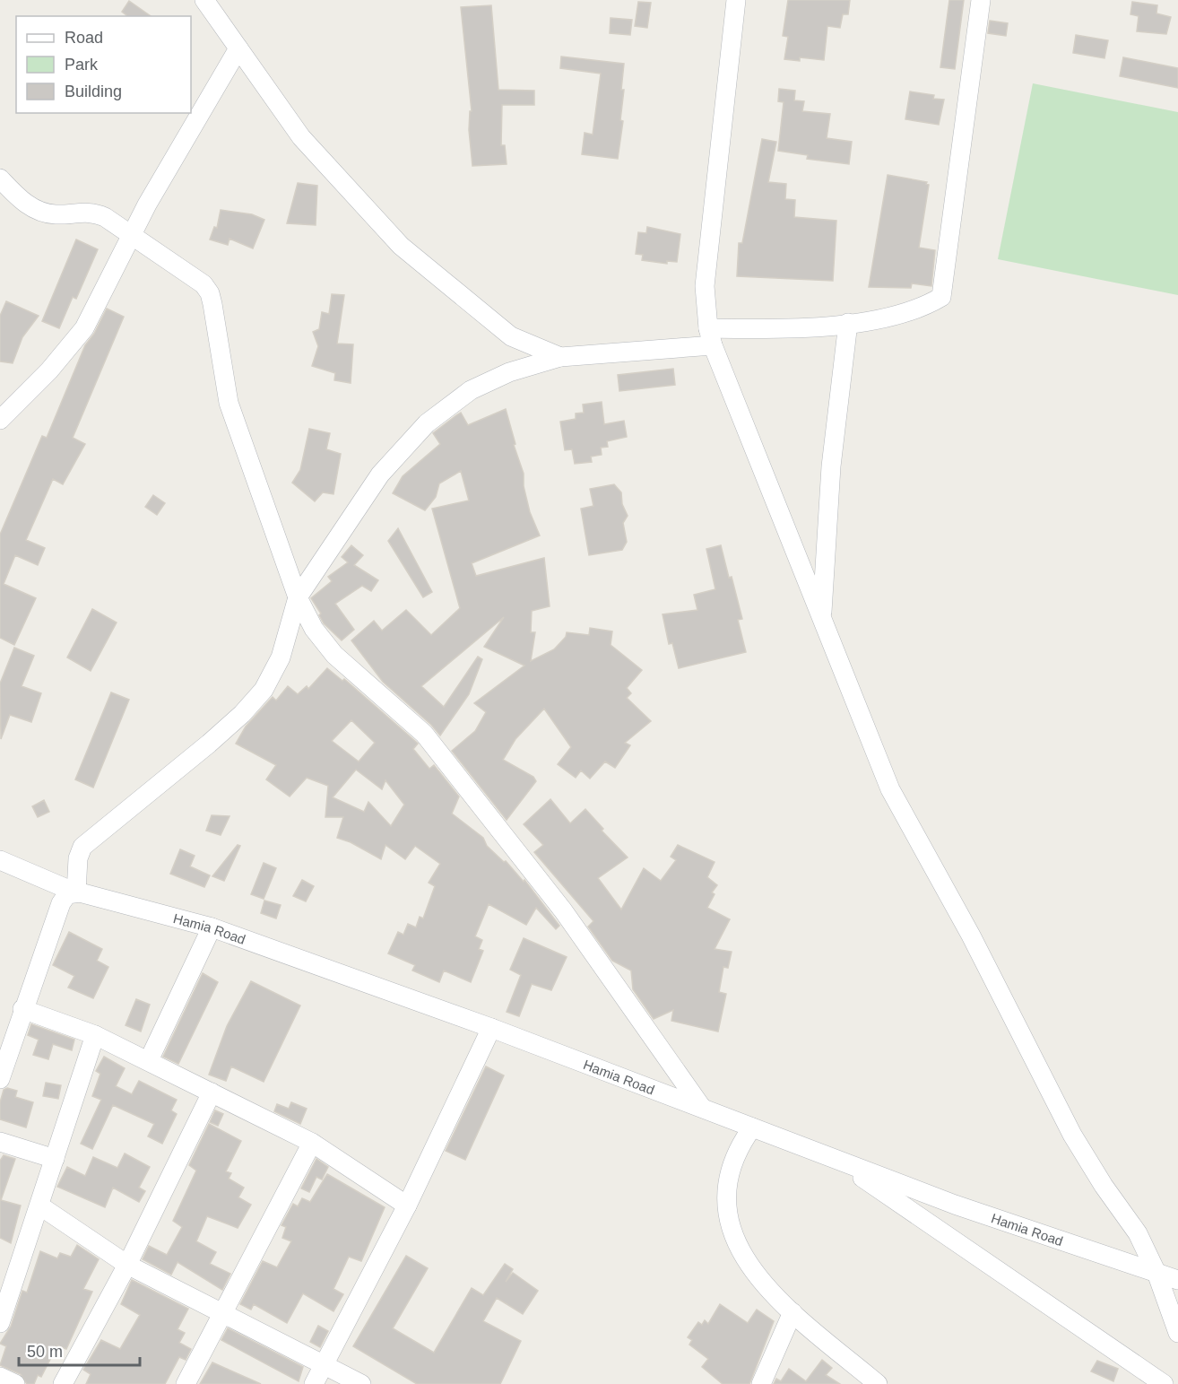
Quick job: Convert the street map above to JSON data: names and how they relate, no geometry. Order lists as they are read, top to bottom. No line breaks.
{"streets":{"street":["Hamia Road"]},"legend":["Road","Park","Building"],"scale_bar":"50 m"}
